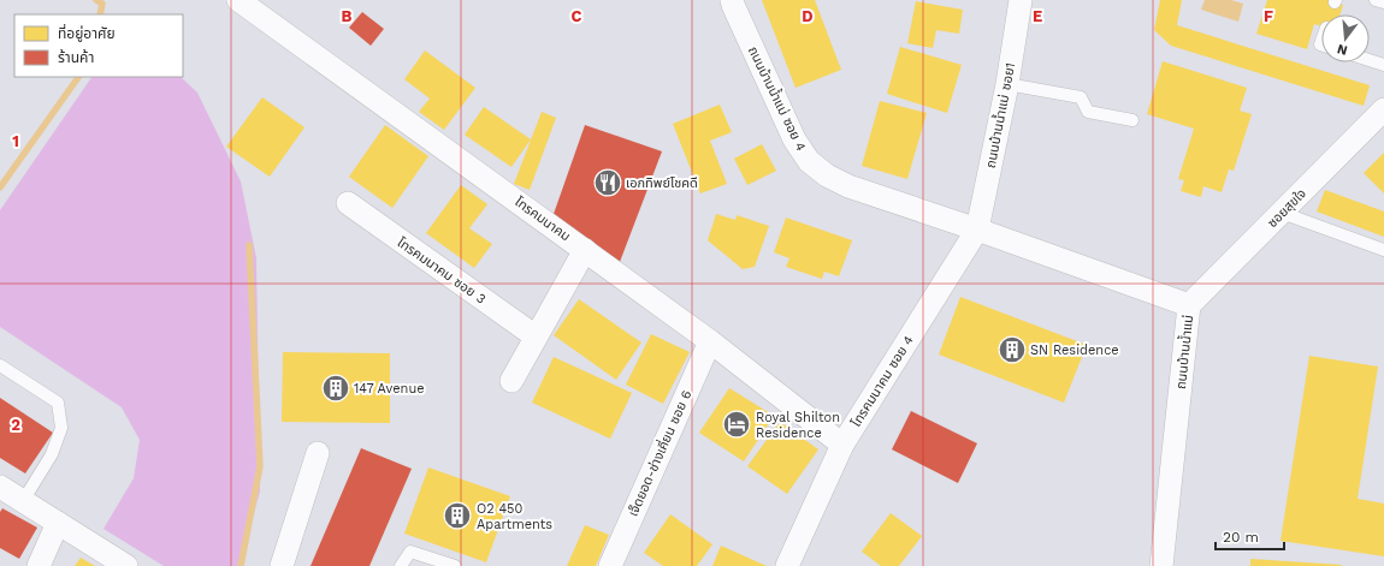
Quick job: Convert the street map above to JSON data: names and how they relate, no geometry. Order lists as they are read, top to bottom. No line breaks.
{"streets":{"street":["ถนนบ้านน้ำแม่ ซอย 4","ถนนบ้านน้ำแม่ ซอย1","ซอยสุขใจ","โทรคมนาคม","โทรคมนาคม ซอย 3","ถนนบ้านน้ำแม่","โทรคมนาคม ซอย 4","เจ็ดยอด-ช่างเคี่ยน ซอย 6"]},"crossings":[["ถนนบ้านน้ำแม่ ซอย 4","ถนนบ้านน้ำแม่ ซอย1"],["ถนนบ้านน้ำแม่ ซอย 4","ถนนบ้านน้ำแม่"],["ถนนบ้านน้ำแม่ ซอย 4","โทรคมนาคม ซอย 4"],["ถนนบ้านน้ำแม่ ซอย1","ถนนบ้านน้ำแม่"],["ถนนบ้านน้ำแม่ ซอย1","โทรคมนาคม ซอย 4"],["ซอยสุขใจ","ถนนบ้านน้ำแม่"],["โทรคมนาคม","โทรคมนาคม ซอย 4"],["โทรคมนาคม","เจ็ดยอด-ช่างเคี่ยน ซอย 6"],["ถนนบ้านน้ำแม่","โทรคมนาคม ซอย 4"]],"places":{"restaurant":["เอกทิพย์โชคดี"],"building":["SN Residence","147 Avenue","O2 450 Apartments"],"hotel":["Royal Shilton Residence"]},"legend":["ที่อยู่อาศัย","ร้านค้า"],"scale_bar":"20 m","north":"bottom","grid":{"columns":["B","C","D","E","F"],"rows":["1","2"]}}
